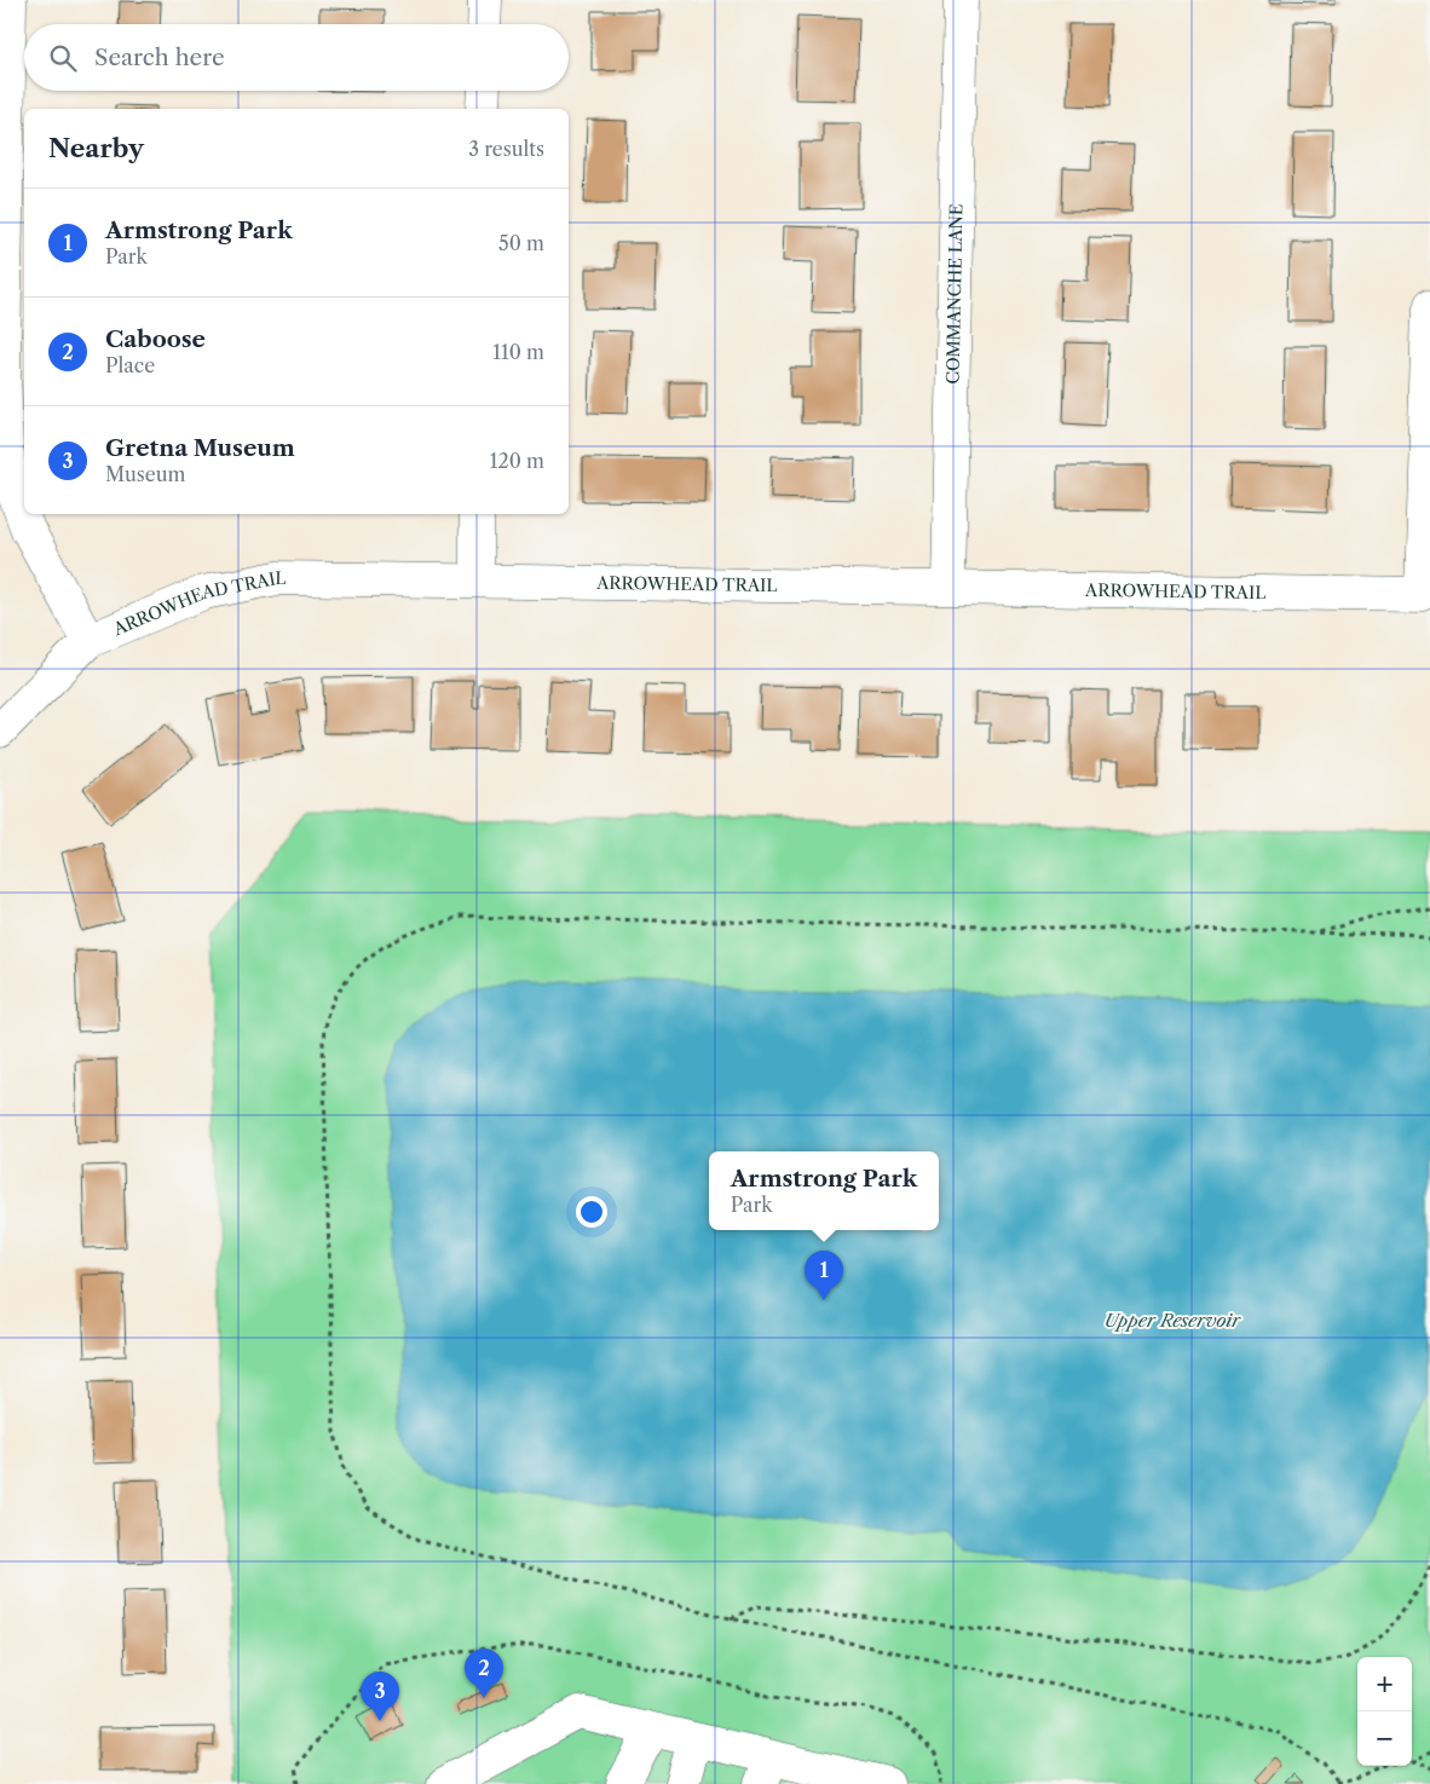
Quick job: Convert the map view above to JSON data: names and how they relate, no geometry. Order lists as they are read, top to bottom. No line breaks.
{"streets":{"street":["COMMANCHE LANE","ARROWHEAD TRAIL"]},"crossings":[["COMMANCHE LANE","ARROWHEAD TRAIL"]],"water":["Upper Reservoir"],"page":{"search":"Search here","heading":["Nearby","3 results"],"list":[{"mark":"1","name":"Armstrong Park","note":"Park","value":"50 m"},{"mark":"2","name":"Caboose","note":"Place","value":"110 m"},{"mark":"3","name":"Gretna Museum","note":"Museum","value":"120 m"}],"popup":["Armstrong Park","Park"],"pins":["1","2","3"],"map_buttons":["+","−"]}}
